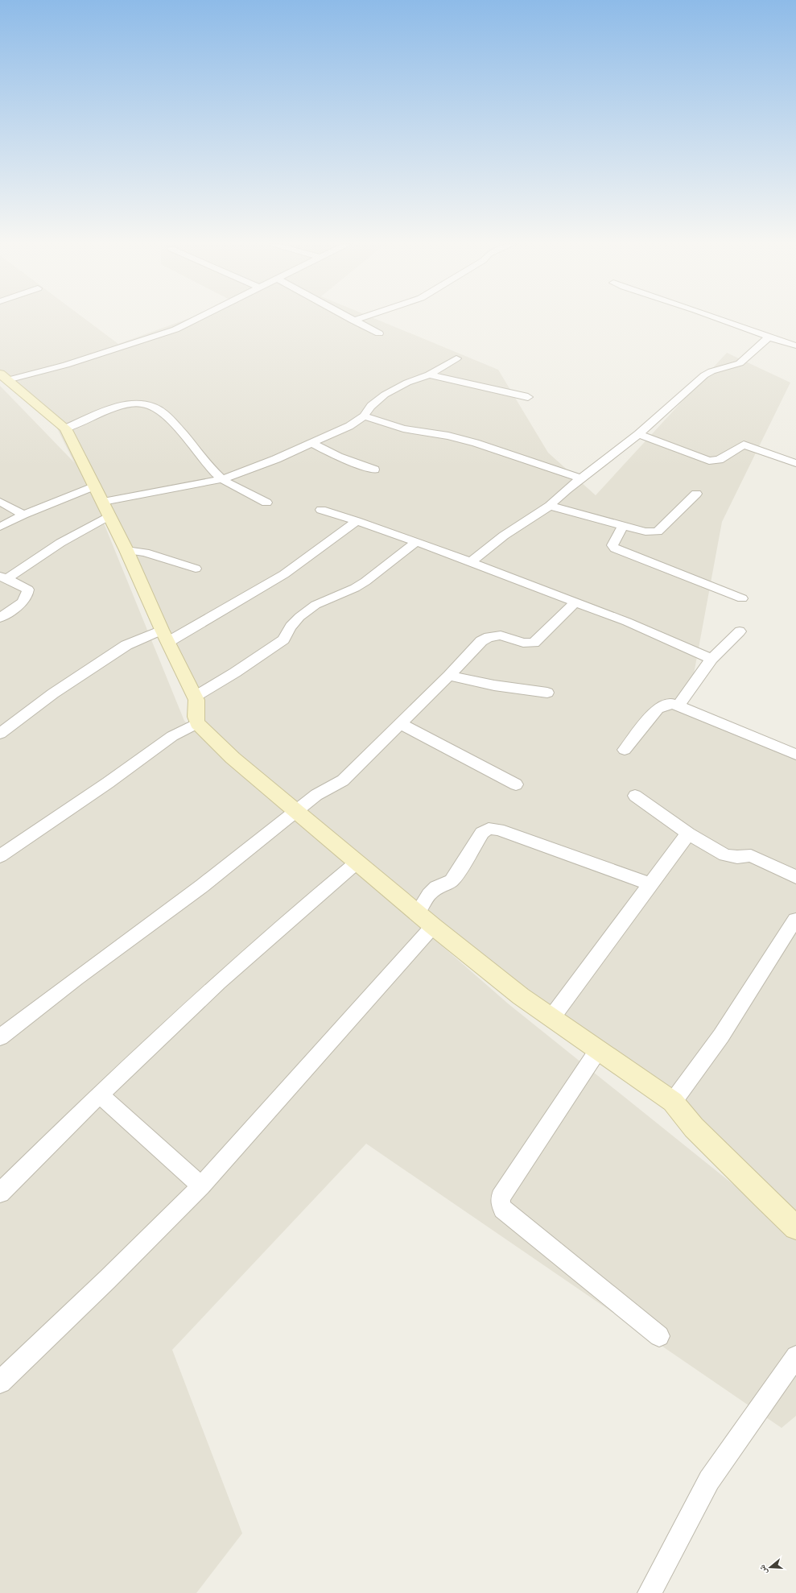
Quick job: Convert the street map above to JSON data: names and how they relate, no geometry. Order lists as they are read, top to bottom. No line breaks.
{"north":"left"}
